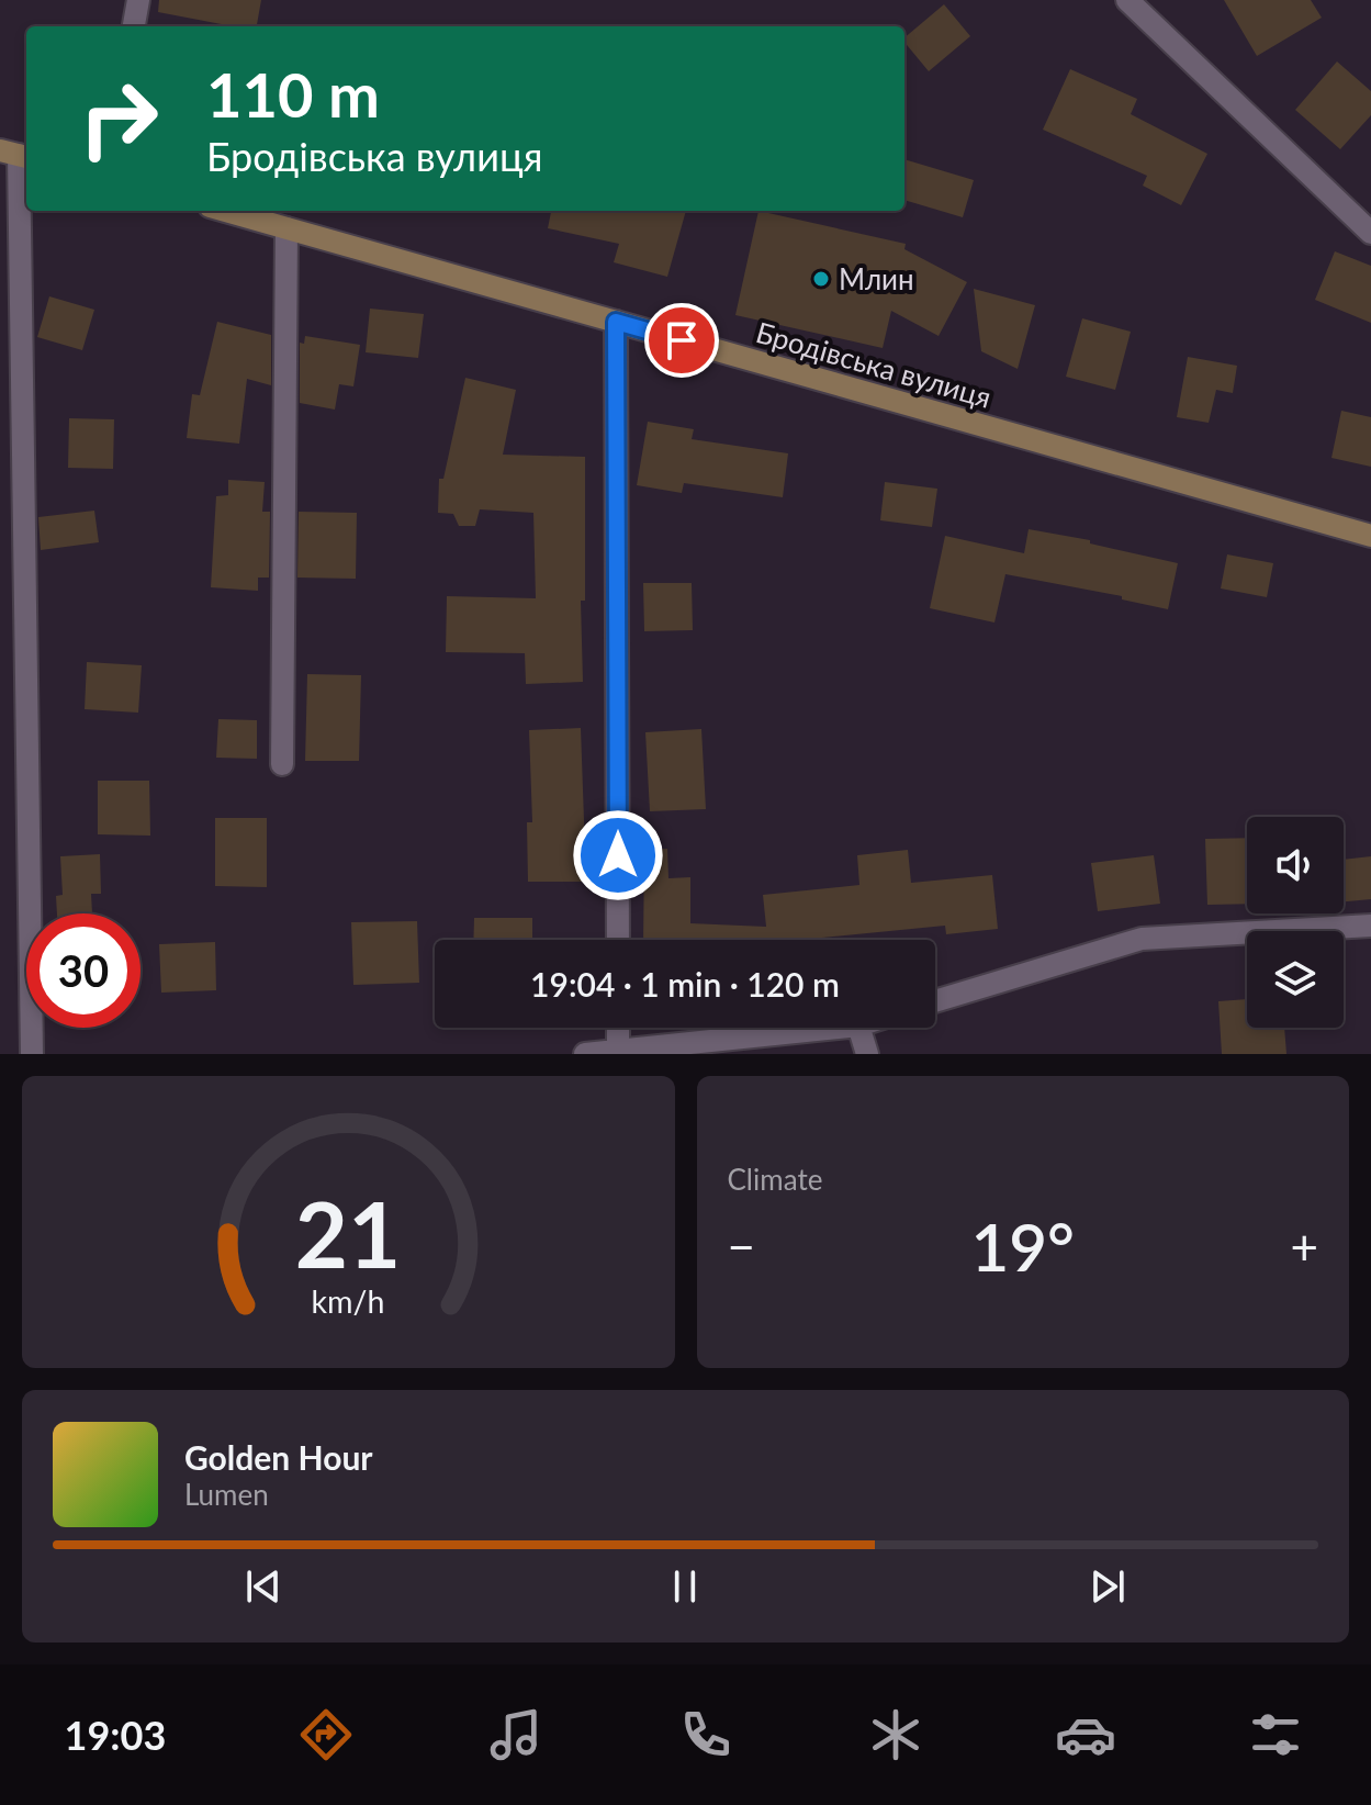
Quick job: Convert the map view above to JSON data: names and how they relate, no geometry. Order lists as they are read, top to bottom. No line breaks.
{"streets":{"street":["Бродівська вулиця"]},"places":["Млин"],"page":{"turn":["110 m","Бродівська вулиця"],"limit":"30","trip":"19:04 · 1 min · 120 m","tile":"Climate","heat":["−","19°","+"],"song":["Golden Hour","Lumen"],"tabs":"19:03","gauge":["21","km/h"]}}
